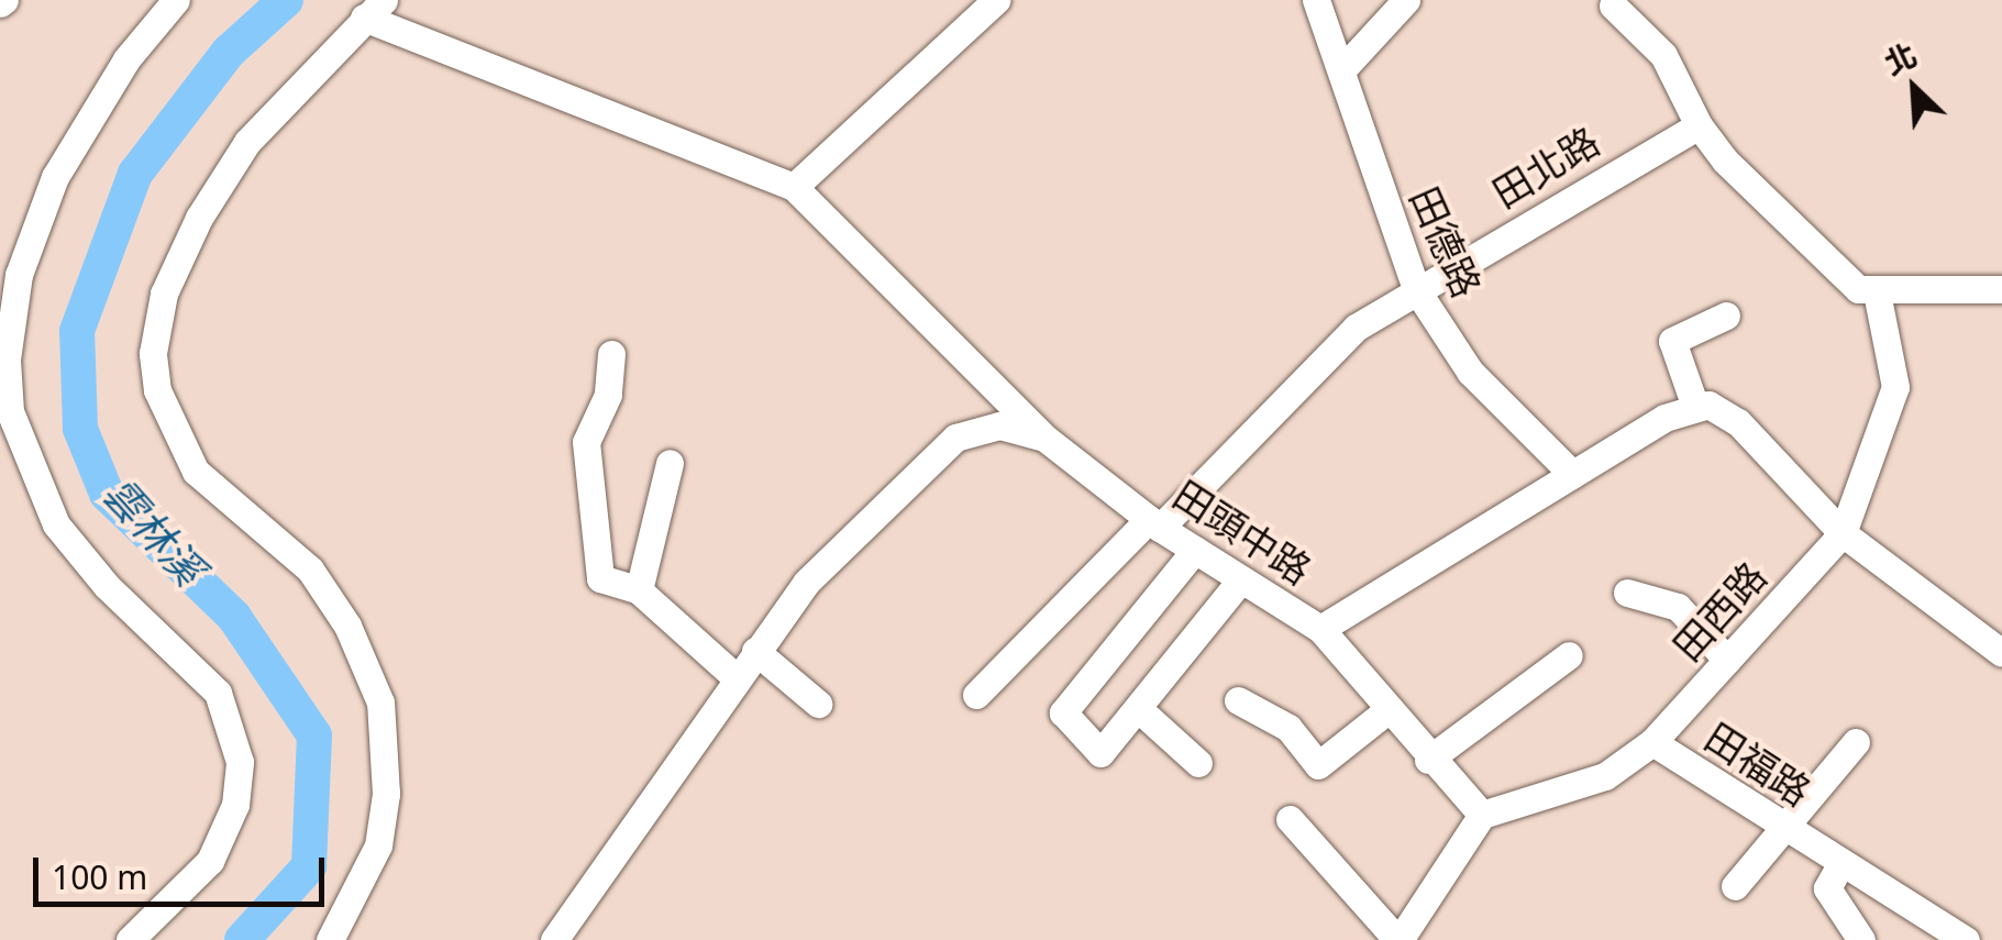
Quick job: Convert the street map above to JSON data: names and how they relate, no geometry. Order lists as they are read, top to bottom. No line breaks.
{"streets":{"street":["田北路","田德路","田頭中路","田西路","田福路"]},"crossings":[["田北路","田德路"],["田北路","田頭中路"],["田德路","田頭中路"],["田西路","田福路"]],"water":["雲林溪"],"scale_bar":"100 m","north":"top left"}
